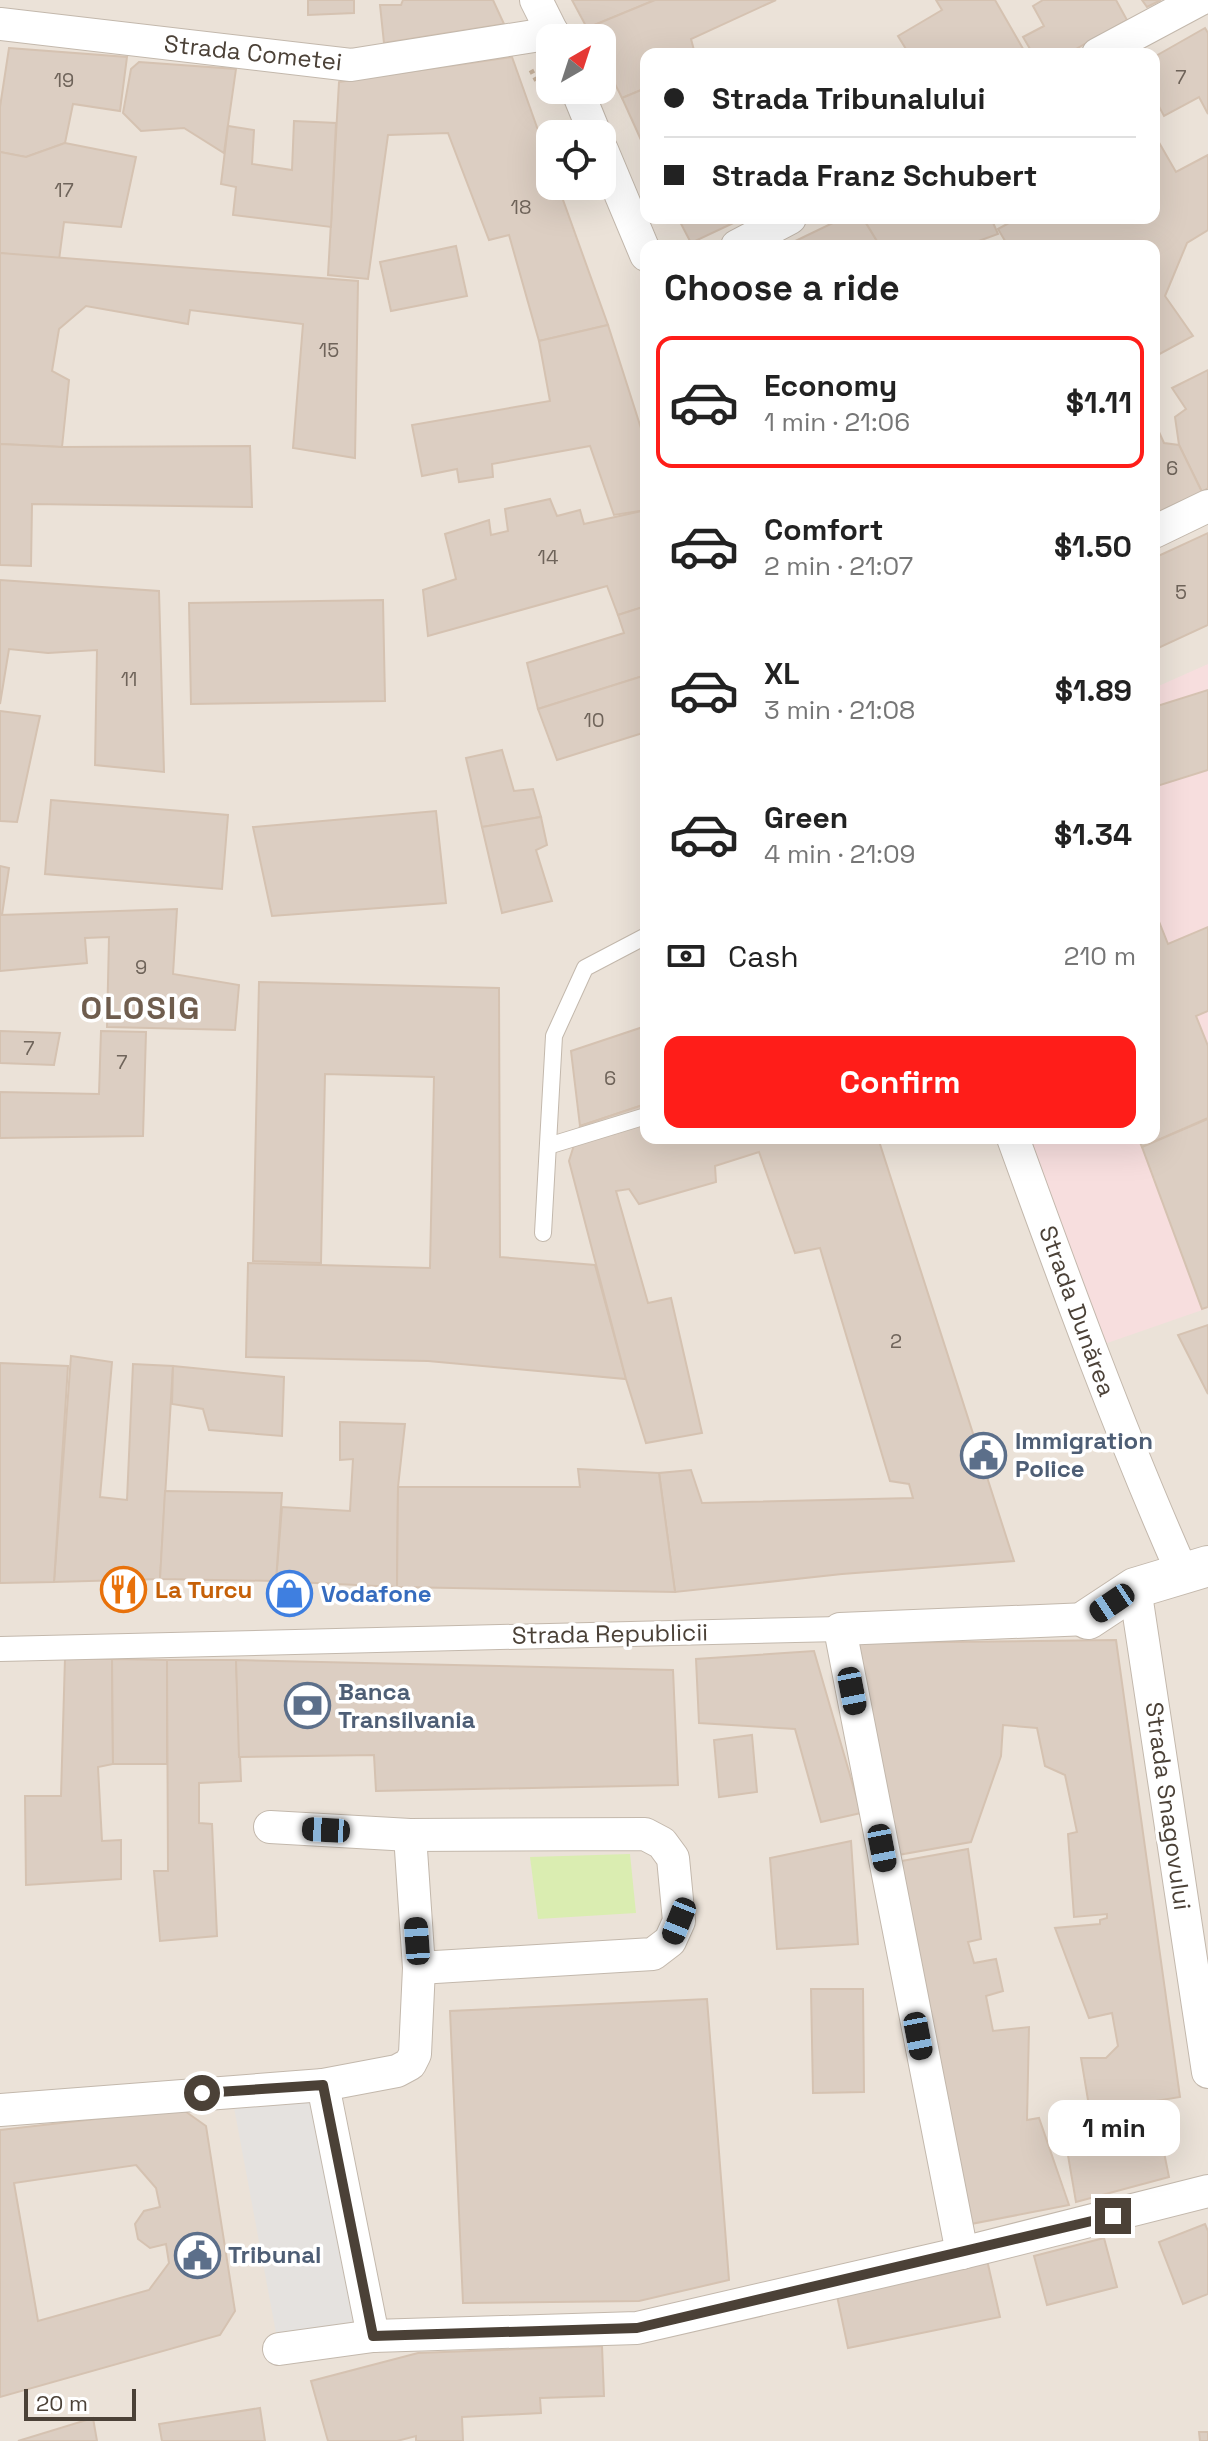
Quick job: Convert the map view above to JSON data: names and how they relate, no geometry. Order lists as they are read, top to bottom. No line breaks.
{"streets":{"street":["Strada Cometei","Strada Dunărea","Strada Republicii","Strada Snagovului"]},"crossings":[["Strada Dunărea","Strada Republicii"],["Strada Republicii","Strada Snagovului"]],"districts":["OLOSIG"],"places":{"public building":["Immigration Police","Tribunal"],"restaurant":["La Turcu"],"shop":["Vodafone"],"bank":["Banca Transilvania"]},"house_numbers":["7","19","17","18","15","6","14","5","11","10","9","7","7","6","2"],"scale_bar":"20 m","north":"top right","page":{"banner":["Strada Tribunalului","Strada Franz Schubert"],"heading":"Choose a ride","list":[{"name":"Economy","note":"1 min · 21:06","value":"$1.11"},{"name":"Comfort","note":"2 min · 21:07","value":"$1.50"},{"name":"XL","note":"3 min · 21:08","value":"$1.89"},{"name":"Green","note":"4 min · 21:09","value":"$1.34"}],"pay":["Cash","210 m"],"buttons":"Confirm","bubble":"1 min","scale":"20 m"}}
